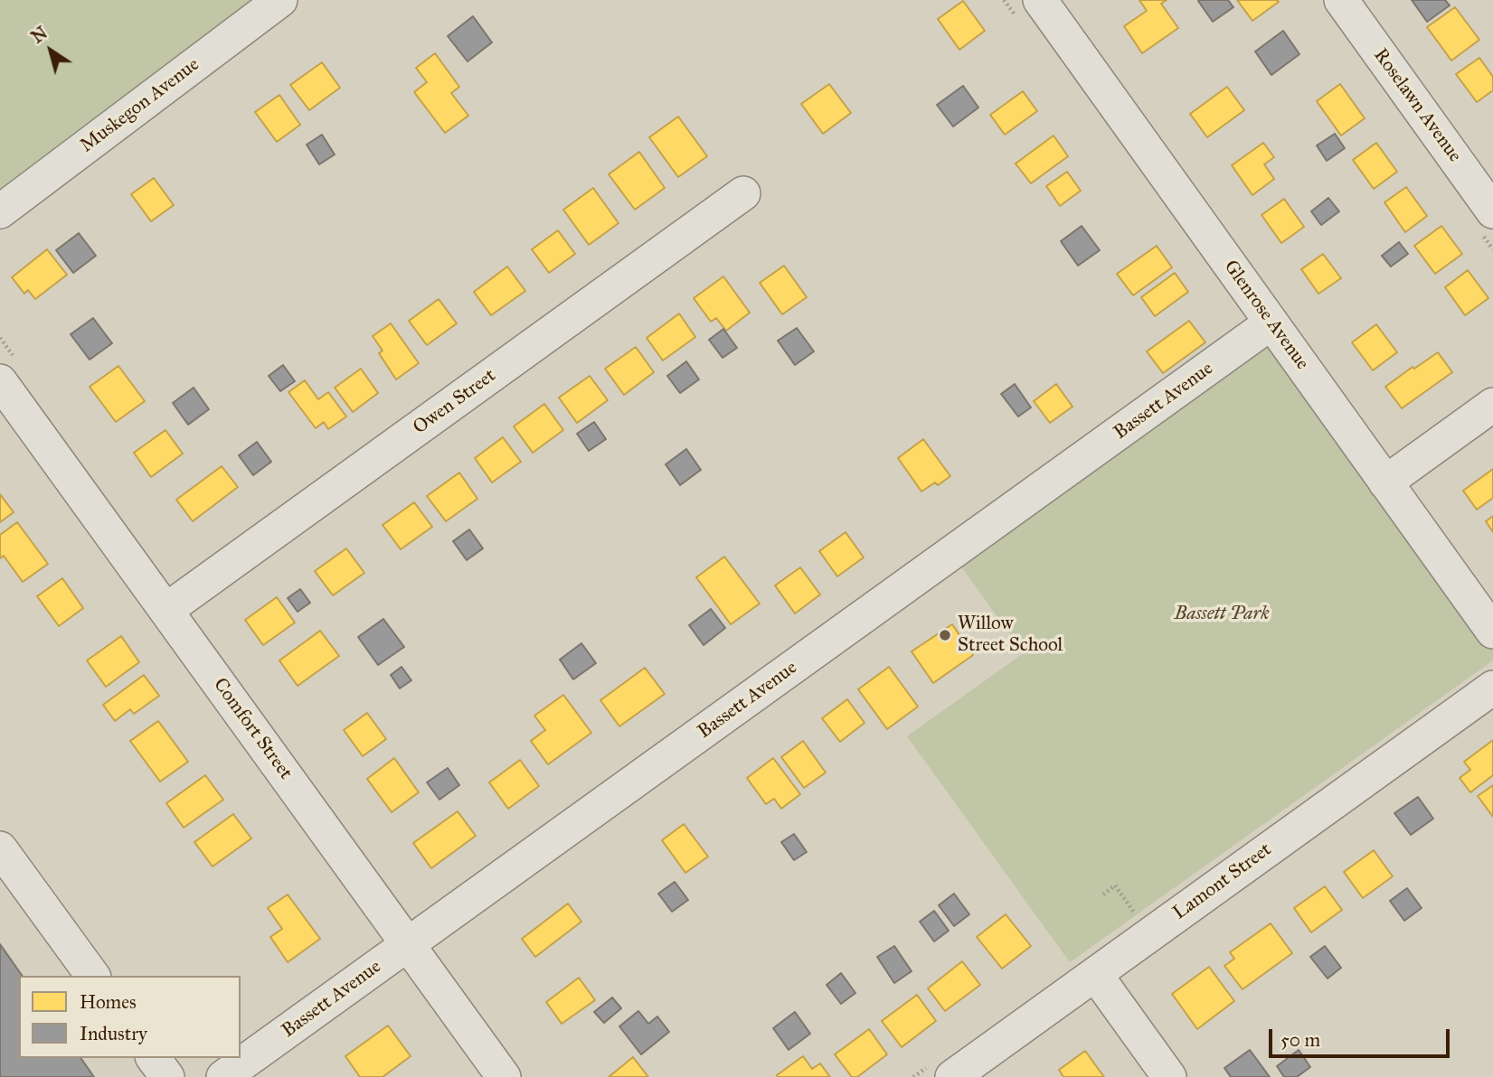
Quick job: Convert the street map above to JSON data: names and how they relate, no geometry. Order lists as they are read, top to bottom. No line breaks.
{"streets":{"street":["Muskegon Avenue","Roselawn Avenue","Glenrose Avenue","Bassett Avenue","Owen Street","Comfort Street","Lamont Street"]},"crossings":[["Glenrose Avenue","Bassett Avenue"],["Bassett Avenue","Comfort Street"],["Owen Street","Comfort Street"]],"parks":["Bassett Park"],"places":["Willow Street School"],"legend":["Homes","Industry"],"scale_bar":"50 m","north":"top left"}
